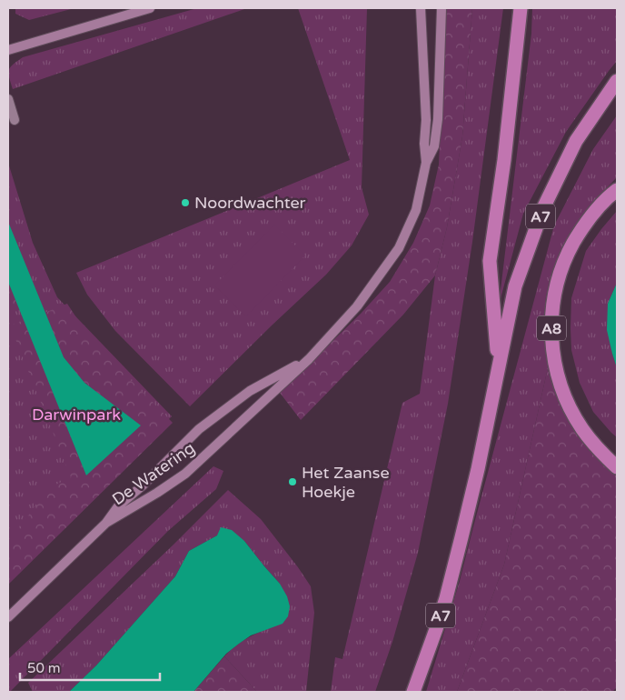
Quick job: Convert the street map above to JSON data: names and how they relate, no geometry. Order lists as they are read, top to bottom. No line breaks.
{"streets":{"highway":["A7","A8"],"main road":["De Watering"]},"parks":["Darwinpark"],"places":["Noordwachter","Het Zaanse Hoekje"],"scale_bar":"50 m"}
